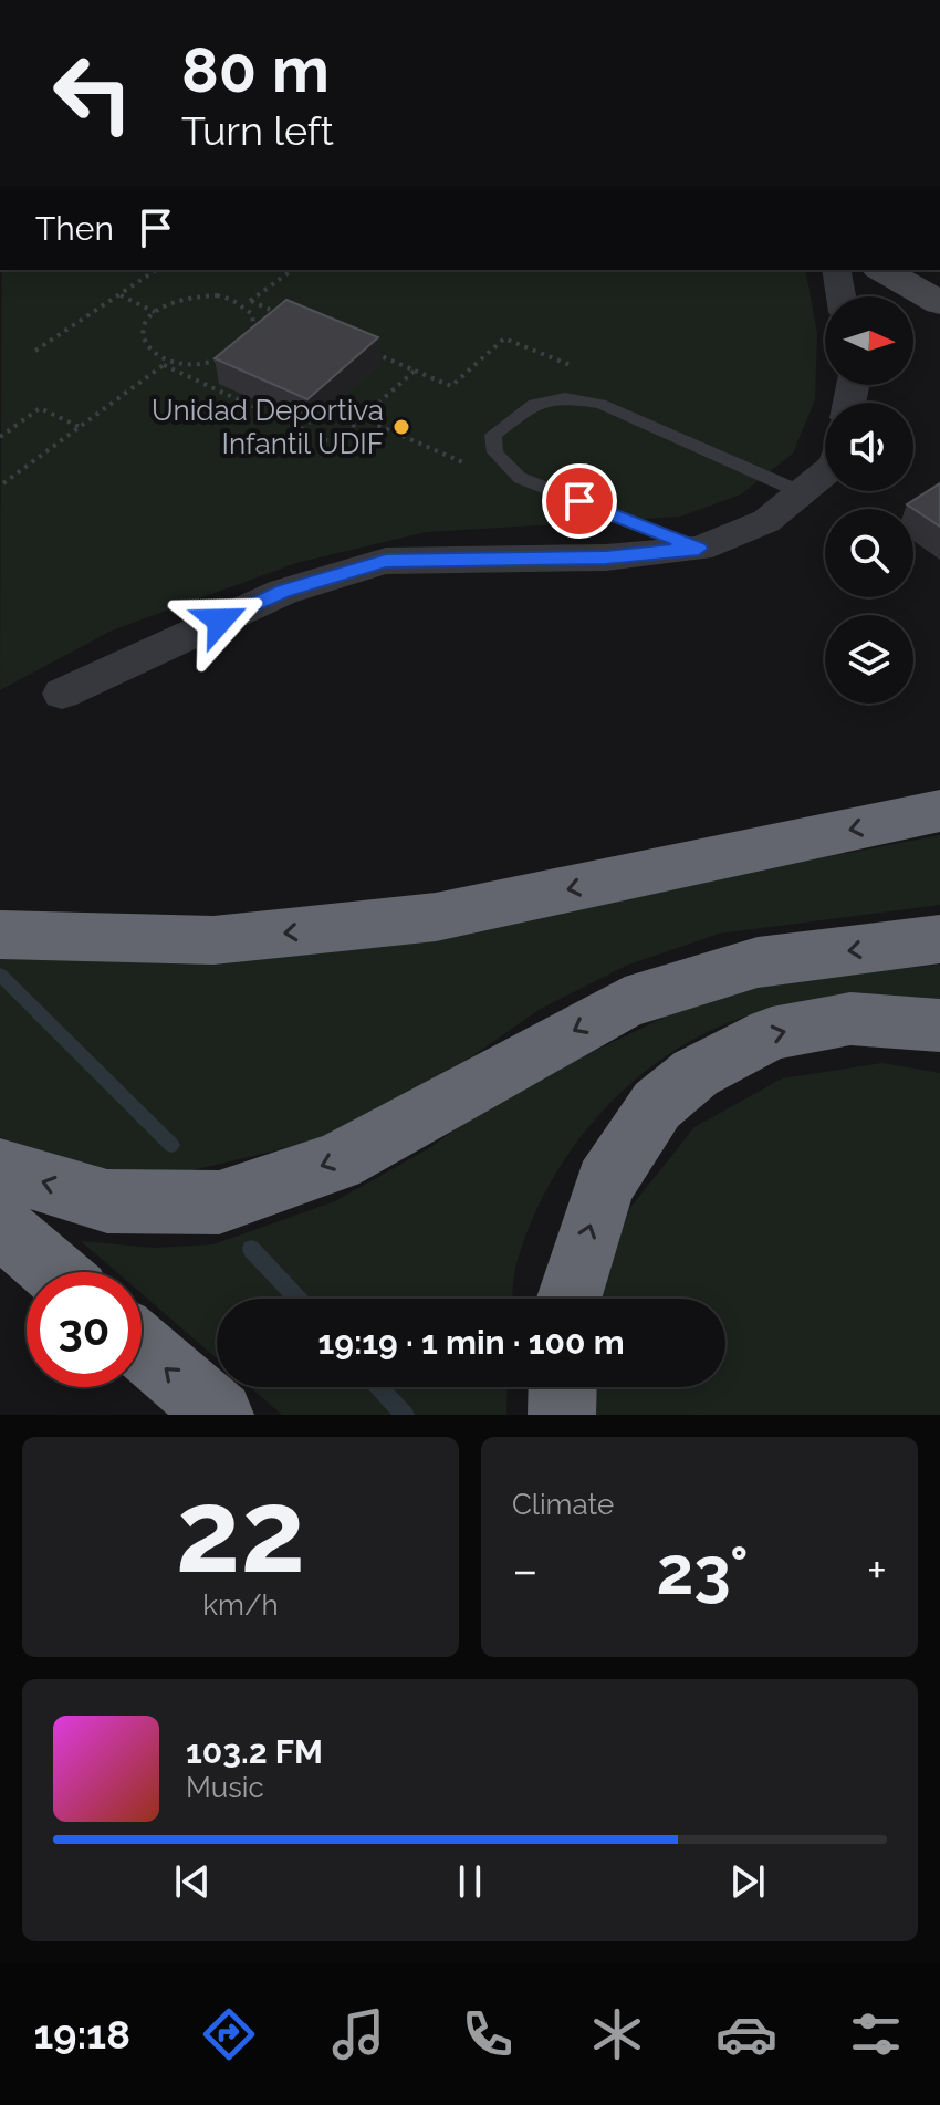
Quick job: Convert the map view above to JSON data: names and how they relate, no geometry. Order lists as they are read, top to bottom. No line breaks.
{"places":["Unidad Deportiva Infantil UDIF"],"north":"right","page":{"turn":["80 m","Turn left"],"then":"Then","limit":"30","trip":"19:19 · 1 min · 100 m","tile":[["22","km/h"],"Climate"],"heat":["−","23°","+"],"song":["103.2 FM","Music"],"tabs":"19:18"}}
